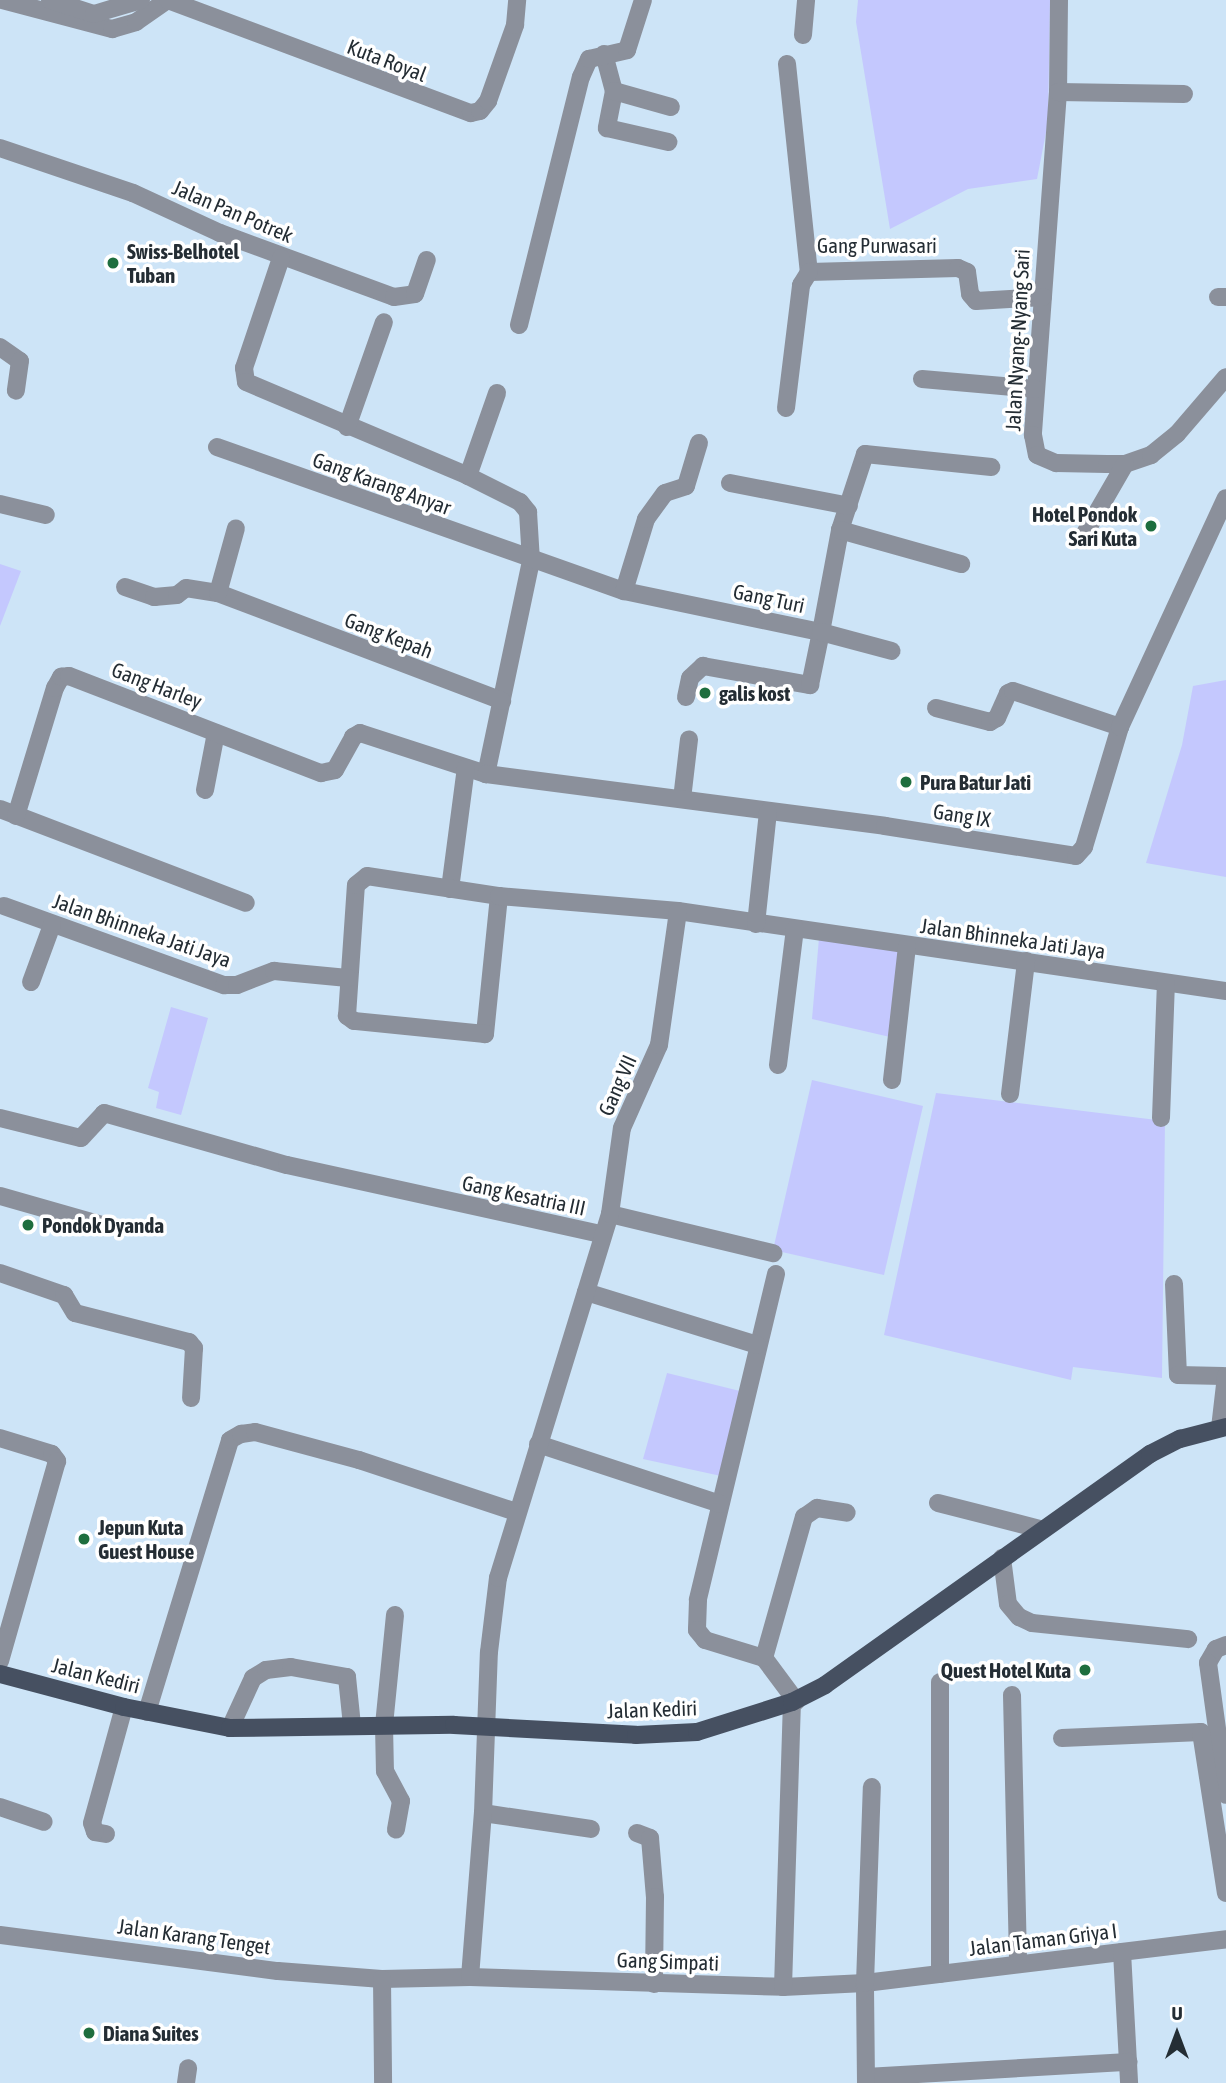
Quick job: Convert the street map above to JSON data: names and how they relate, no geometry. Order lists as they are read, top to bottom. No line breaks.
{"streets":{"main road":["Jalan Kediri"],"street":["Kuta Royal","Jalan Pan Potrek","Gang Purwasari","Jalan Nyang-Nyang Sari","Gang Karang Anyar","Gang Turi","Gang Kepah","Gang Harley","Gang IX","Jalan Bhinneka Jati Jaya","Gang VII","Gang Kesatria III","Jalan Karang Tenget","Jalan Taman Griya I","Gang Simpati"]},"crossings":[["Gang Purwasari","Jalan Nyang-Nyang Sari"],["Gang Karang Anyar","Gang Turi"],["Gang Harley","Gang IX"],["Jalan Bhinneka Jati Jaya","Gang VII"],["Gang VII","Gang Kesatria III"],["Gang Kesatria III","Jalan Kediri"],["Jalan Karang Tenget","Gang Simpati"],["Jalan Taman Griya I","Gang Simpati"]],"places":["Swiss-Belhotel Tuban","Hotel Pondok Sari Kuta","galis kost","Pura Batur Jati","Pondok Dyanda","Jepun Kuta Guest House","Quest Hotel Kuta","Diana Suites"],"north":"top"}
